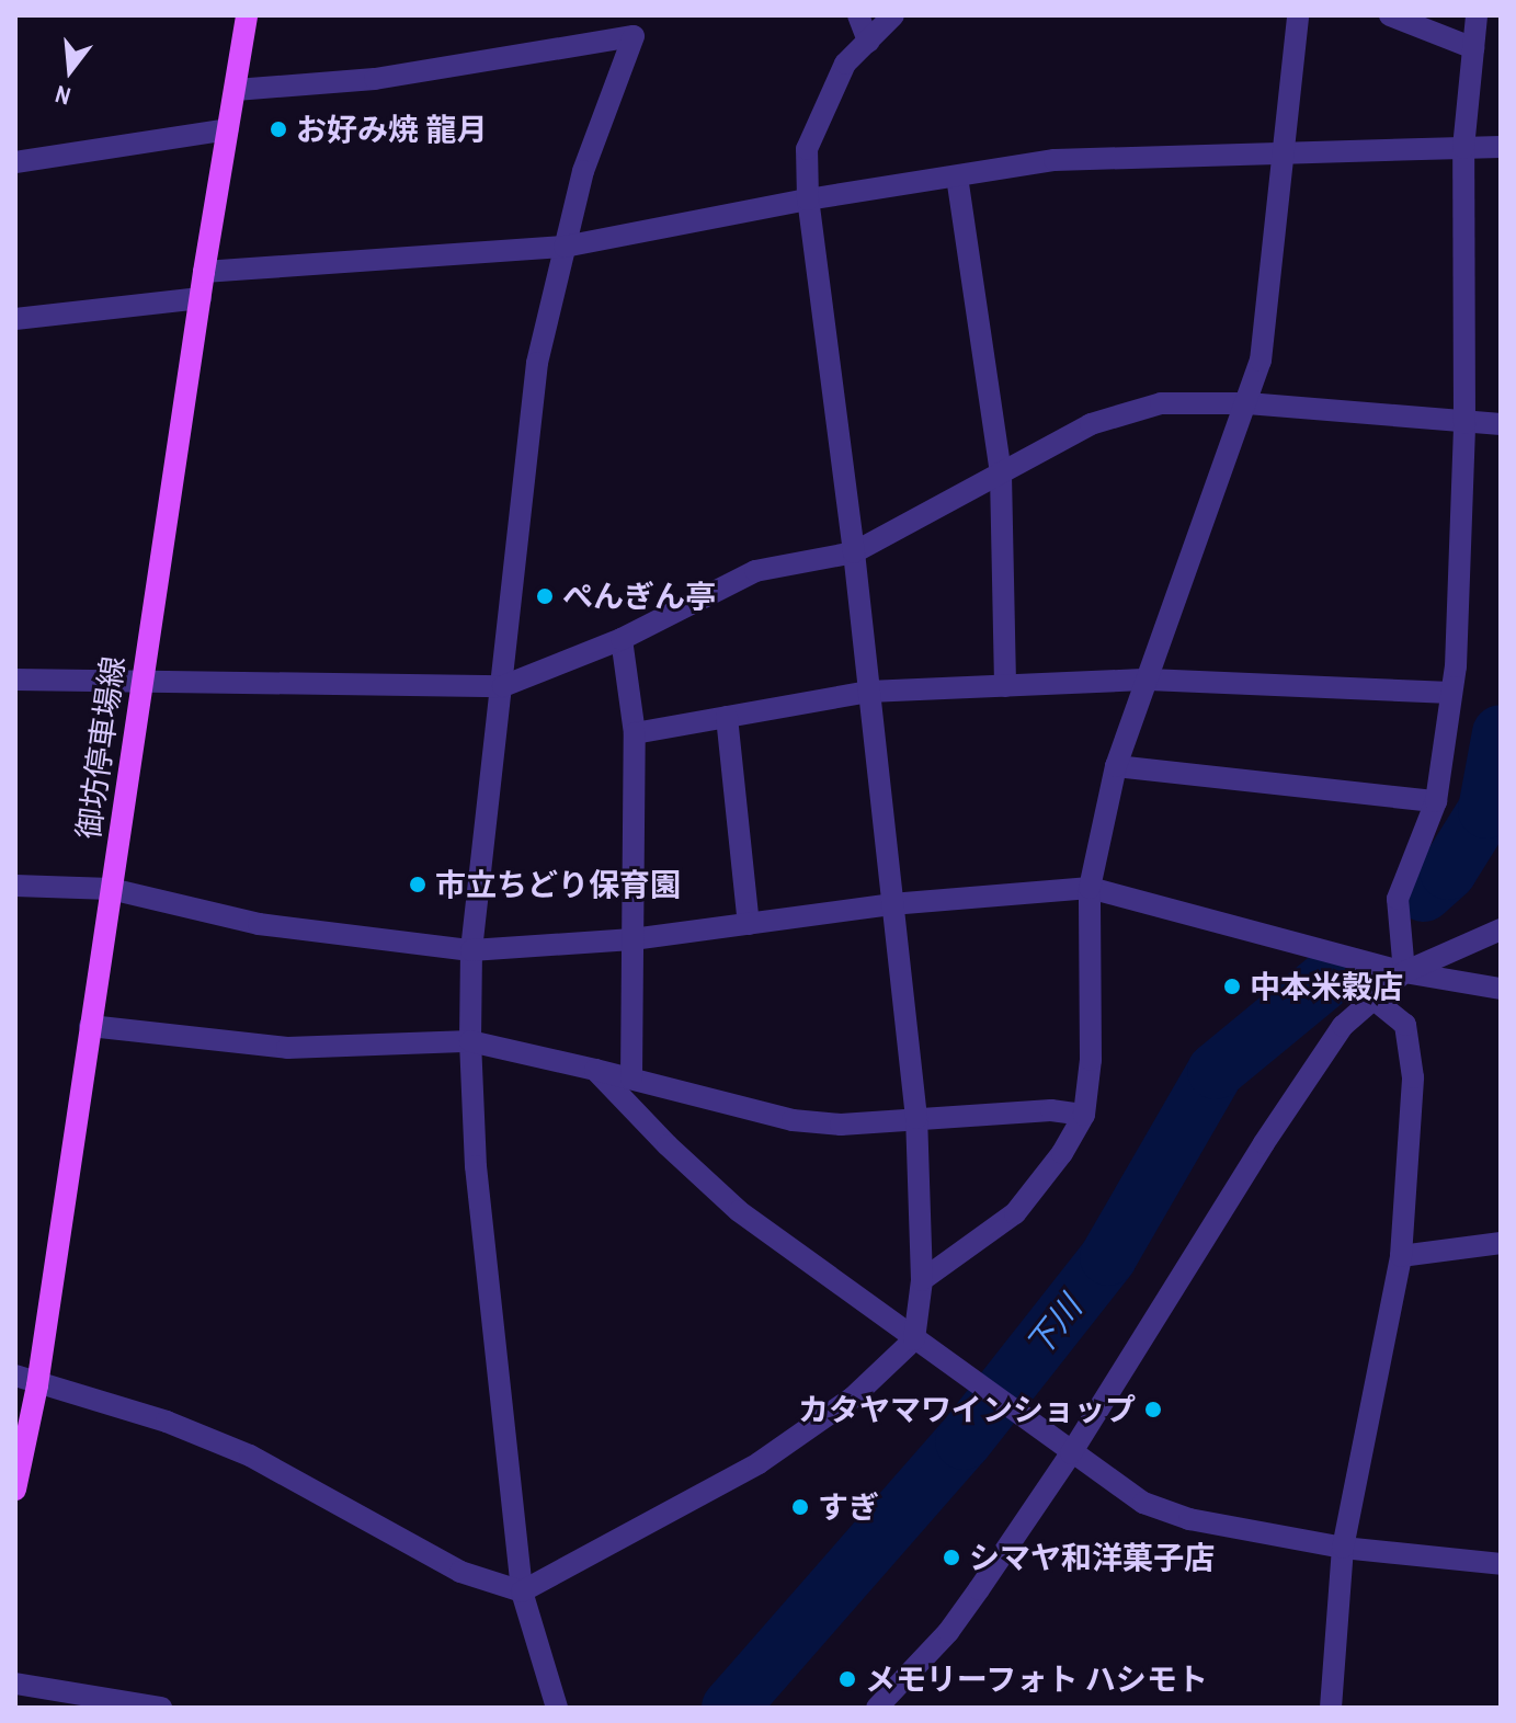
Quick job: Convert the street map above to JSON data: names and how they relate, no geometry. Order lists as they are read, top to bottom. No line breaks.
{"streets":{"main road":["御坊停車場線"]},"water":["下川"],"places":["お好み焼 龍月","ぺんぎん亭","市立ちどり保育園","中本米穀店","カタヤマワインショップ","すぎ","シマヤ和洋菓子店","メモリーフォト ハシモト"],"north":"bottom"}
